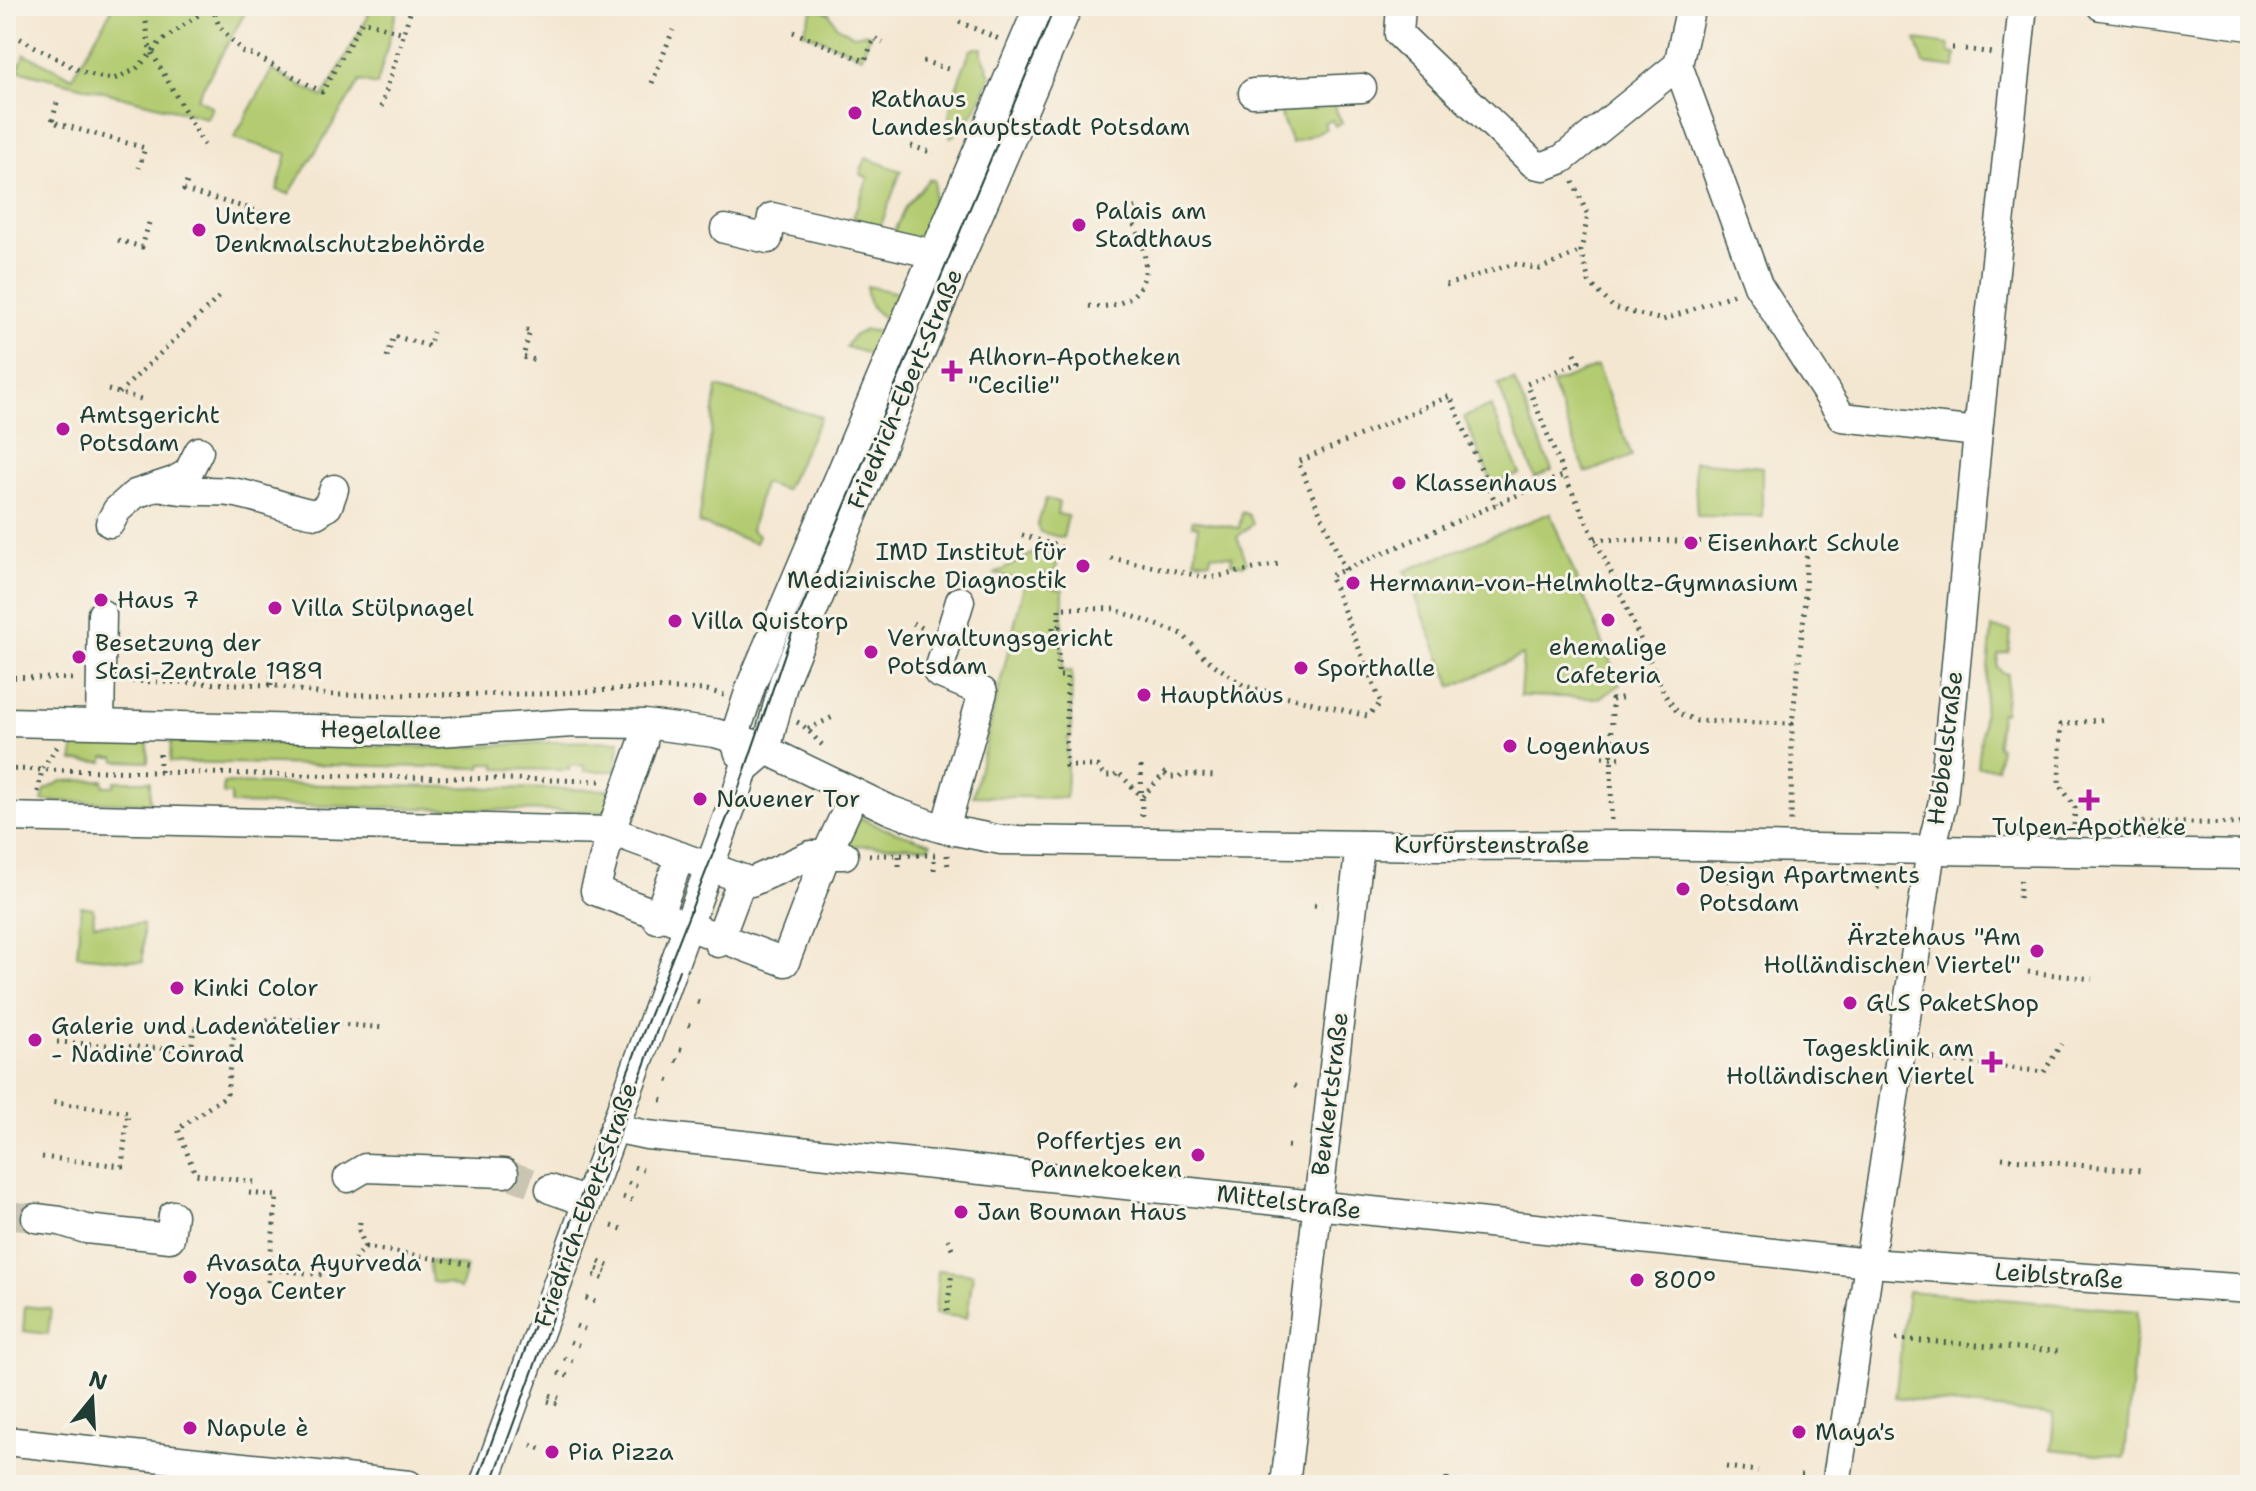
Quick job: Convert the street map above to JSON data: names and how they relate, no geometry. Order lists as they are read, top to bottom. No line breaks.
{"streets":{"street":["Friedrich-Ebert-Straße","Hegelallee","Hebbelstraße","Kurfürstenstraße","Benkertstraße","Mittelstraße","Leiblstraße"]},"crossings":[["Friedrich-Ebert-Straße","Hegelallee"],["Friedrich-Ebert-Straße","Kurfürstenstraße"],["Friedrich-Ebert-Straße","Mittelstraße"],["Hegelallee","Kurfürstenstraße"],["Hebbelstraße","Kurfürstenstraße"],["Hebbelstraße","Mittelstraße"],["Hebbelstraße","Leiblstraße"],["Kurfürstenstraße","Benkertstraße"],["Benkertstraße","Mittelstraße"],["Mittelstraße","Leiblstraße"]],"places":{"other":["Rathaus Landeshauptstadt Potsdam","Palais am Stadthaus","Untere Denkmalschutzbehörde","Amtsgericht Potsdam","Klassenhaus","Eisenhart Schule","IMD Institut für Medizinische Diagnostik","Hermann-von-Helmholtz-Gymnasium","Haus 7","Villa Stülpnagel","ehemalige Cafeteria","Villa Quistorp","Verwaltungsgericht Potsdam","Besetzung der Stasi-Zentrale 1989","Sporthalle","Haupthaus","Logenhaus","Nauener Tor","Design Apartments Potsdam","Ärztehaus \"Am Holländischen Viertel\"","Kinki Color","GLS PaketShop","Galerie und Ladenatelier - Nadine Conrad","Poffertjes en Pannekoeken","Jan Bouman Haus","Avasata Ayurveda Yoga Center","800°","Napule è","Maya's","Pia Pizza"],"health":["Alhorn-Apotheken \"Cecilie\"","Tulpen-Apotheke","Tagesklinik am Holländischen Viertel"]},"north":"top"}
